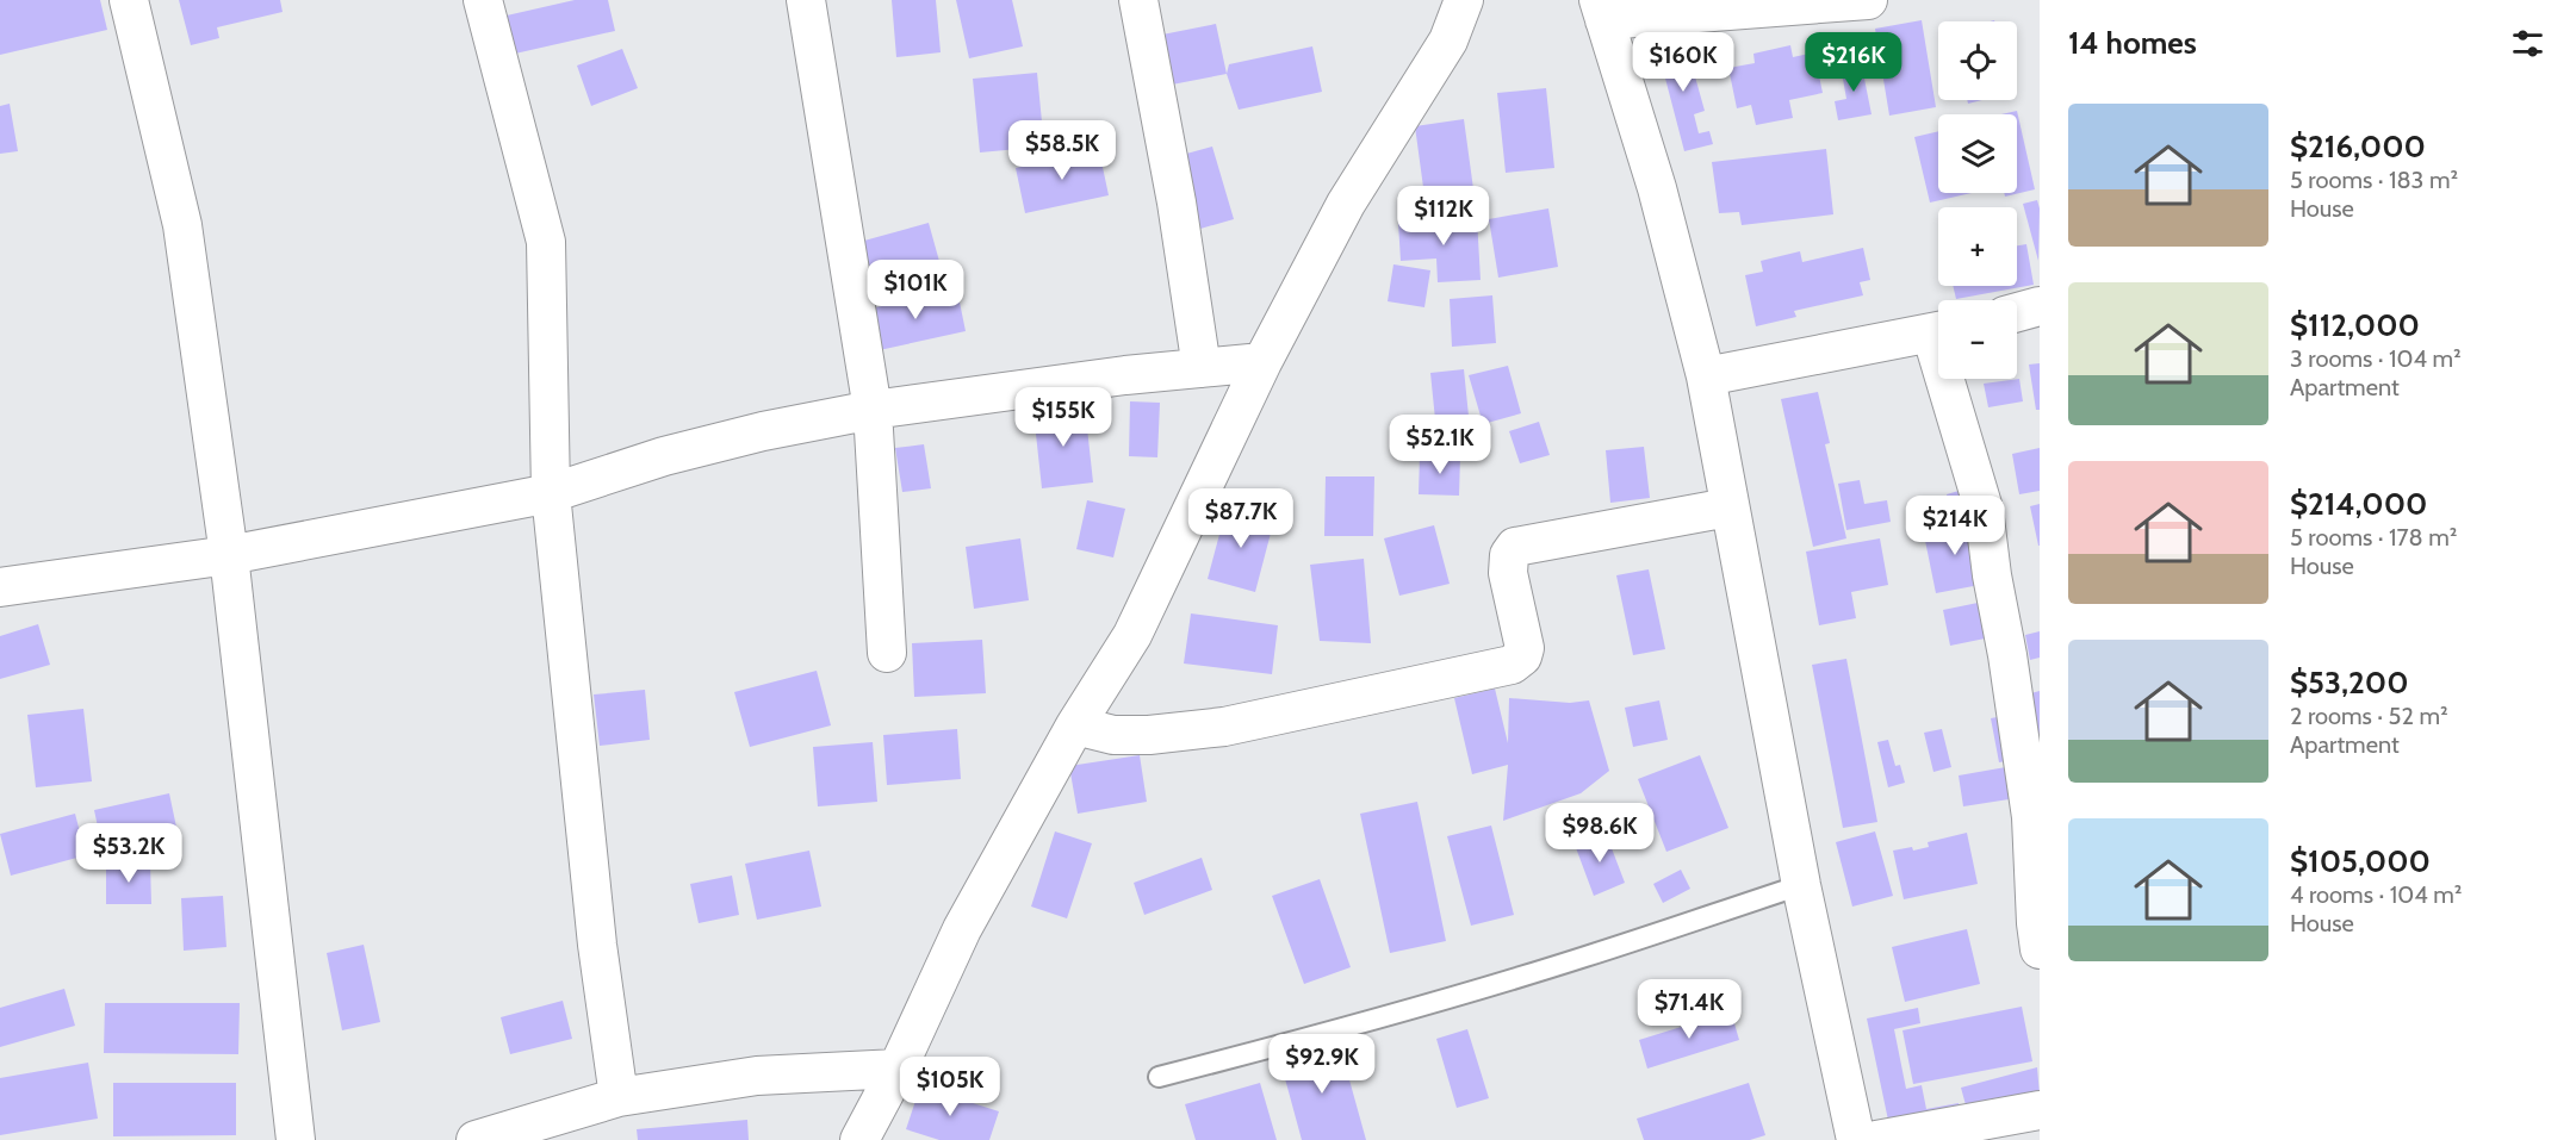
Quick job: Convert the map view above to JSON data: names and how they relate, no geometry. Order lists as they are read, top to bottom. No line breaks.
{"page":{"heading":"14 homes","map_buttons":["+","−"],"price":["$160K","$216K","$58.5K","$112K","$101K","$155K","$52.1K","$87.7K","$214K","$98.6K","$53.2K","$71.4K","$92.9K","$105K"],"list":[{"name":"$216,000","note":"5 rooms · 183 m² · House"},{"name":"$112,000","note":"3 rooms · 104 m² · Apartment"},{"name":"$214,000","note":"5 rooms · 178 m² · House"},{"name":"$53,200","note":"2 rooms · 52 m² · Apartment"},{"name":"$105,000","note":"4 rooms · 104 m² · House"}]}}
